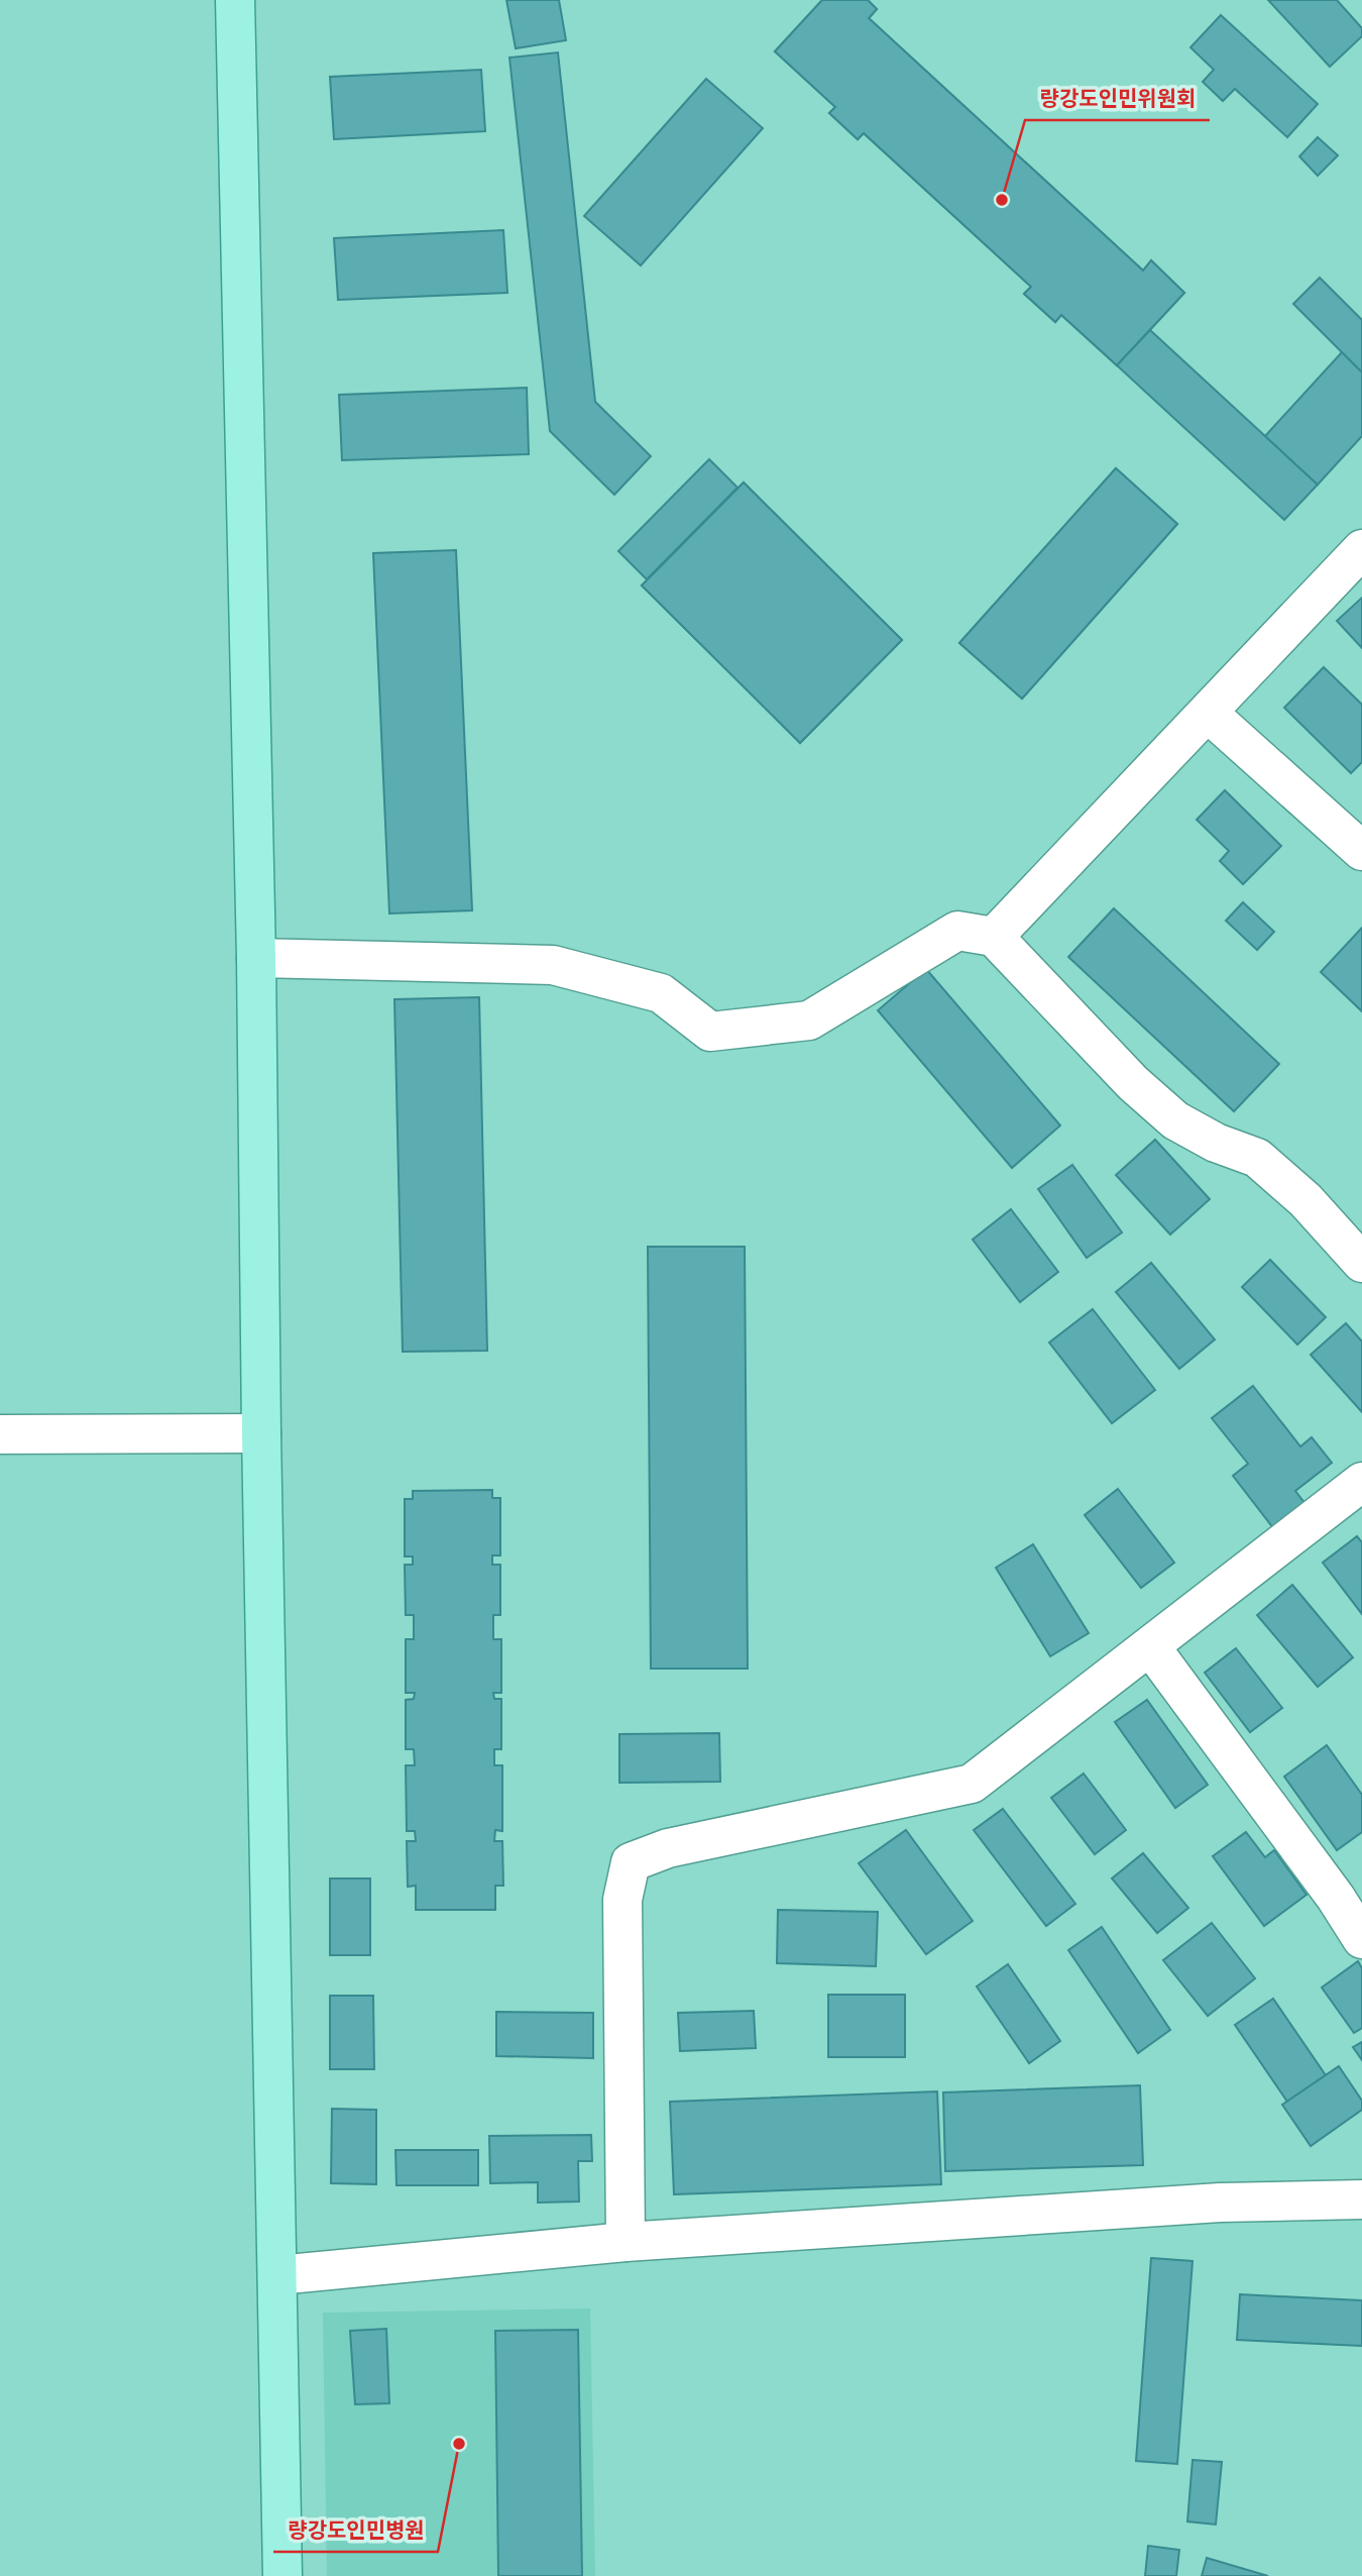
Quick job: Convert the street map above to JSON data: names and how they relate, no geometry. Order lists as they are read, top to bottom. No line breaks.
{"places":["량강도인민위원회","량강도인민병원"]}
